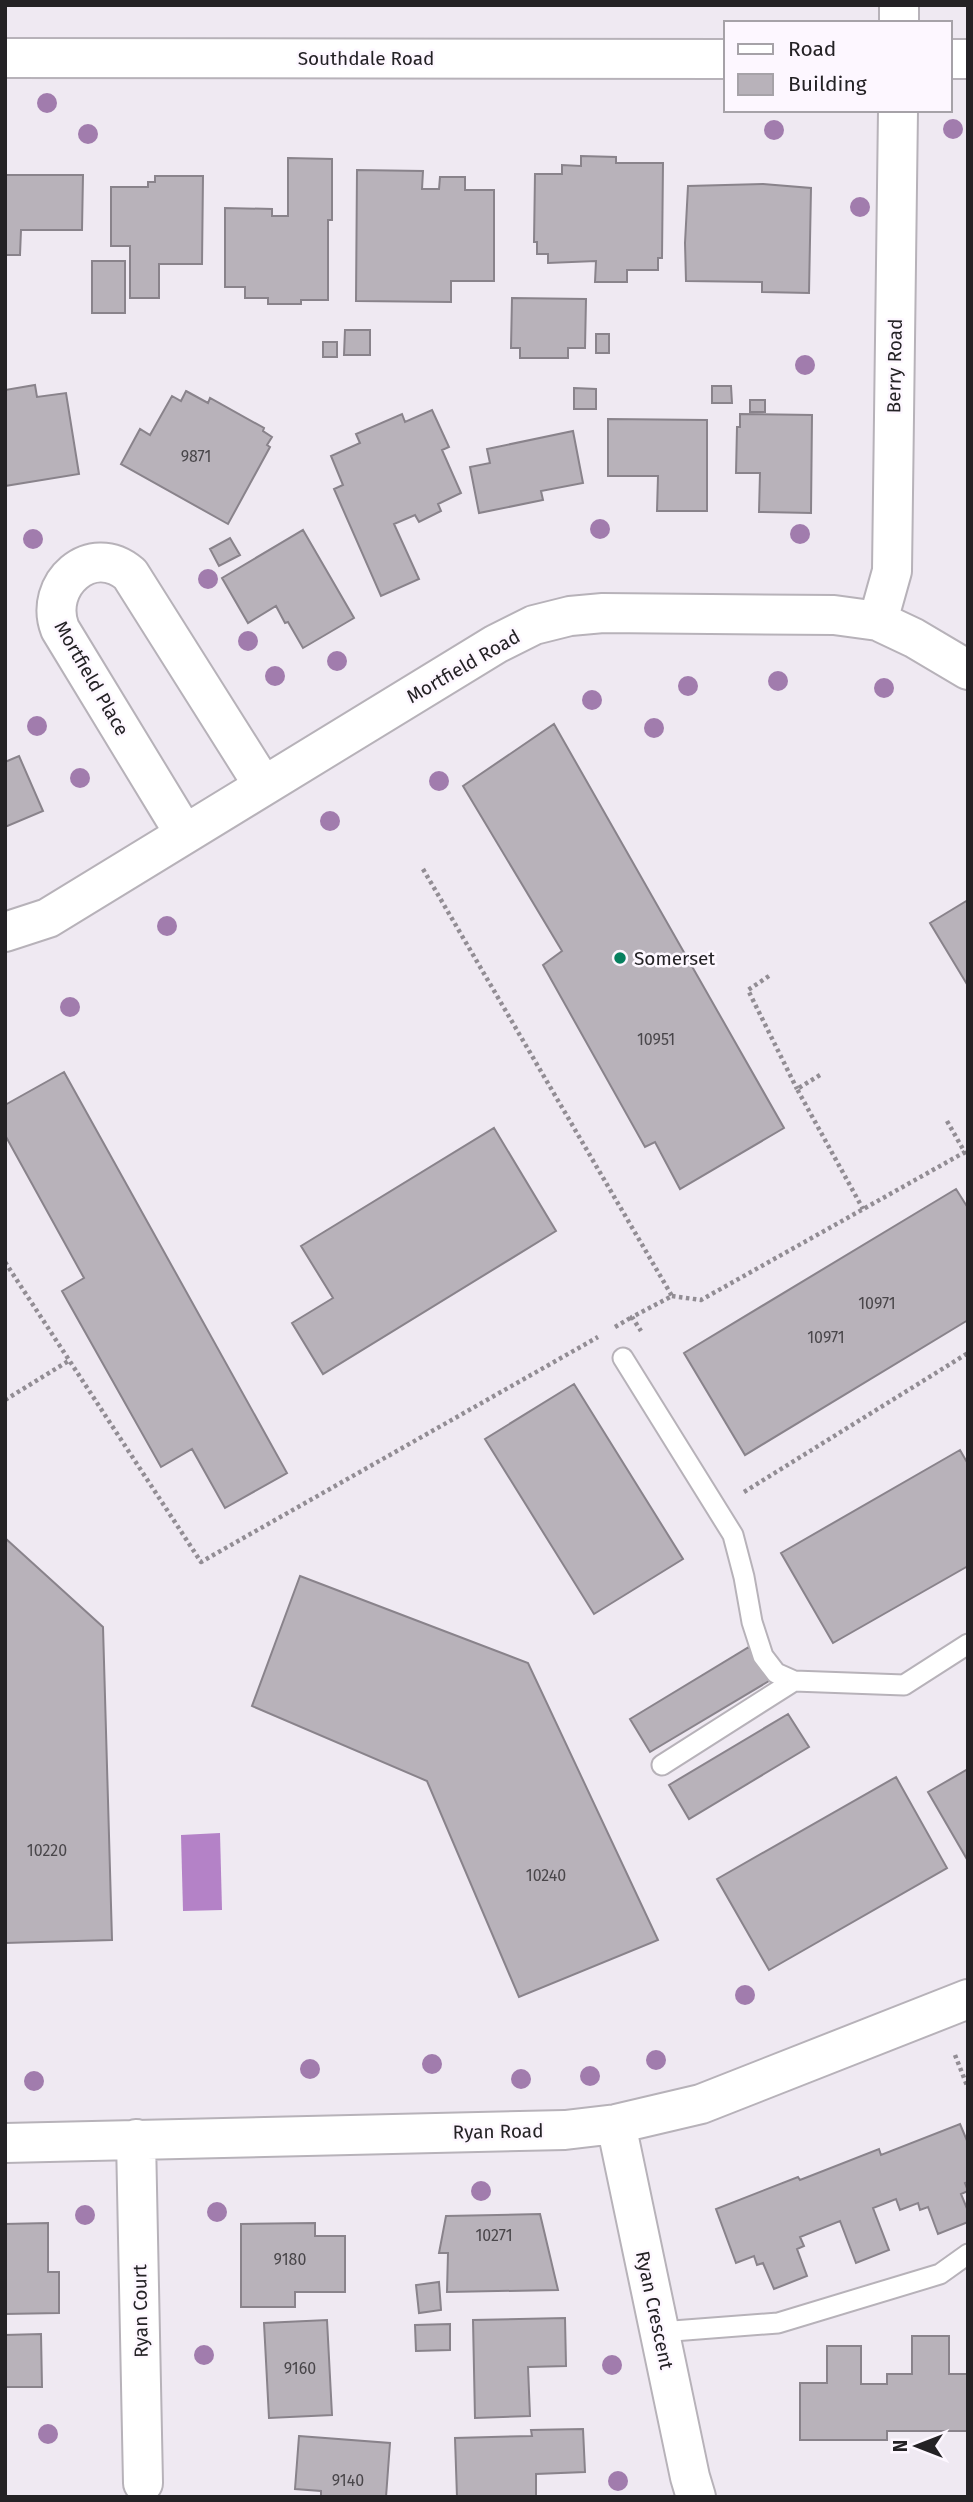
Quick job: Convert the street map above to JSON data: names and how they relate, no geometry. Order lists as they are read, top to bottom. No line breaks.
{"streets":{"street":["Southdale Road","Berry Road","Mortfield Road","Mortfield Place","Ryan Road","Ryan Crescent","Ryan Court"]},"crossings":[["Berry Road","Mortfield Road"],["Mortfield Road","Mortfield Place"],["Ryan Road","Ryan Crescent"],["Ryan Road","Ryan Court"]],"places":["Somerset"],"house_numbers":["9871","10951","10971","10971","10220","10240","10271","9180","9160","9140"],"legend":["Road","Building"],"north":"left"}
